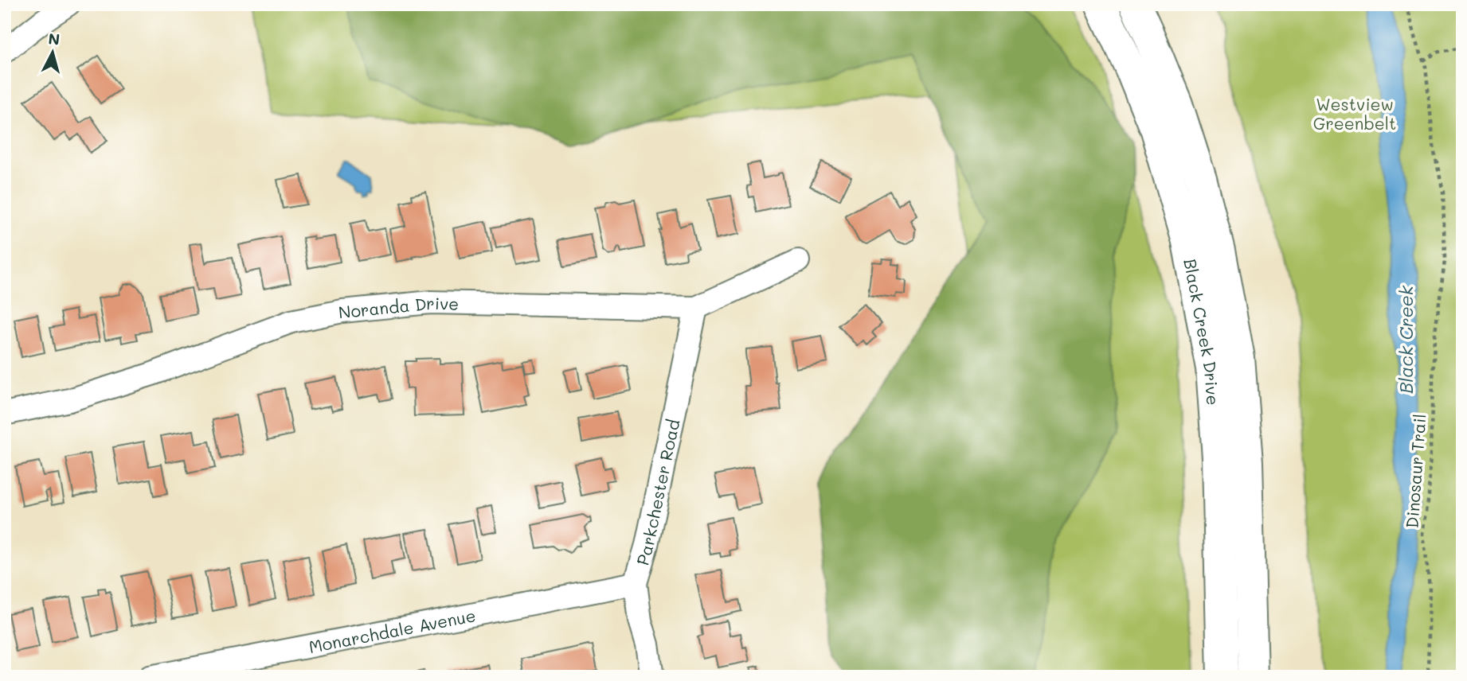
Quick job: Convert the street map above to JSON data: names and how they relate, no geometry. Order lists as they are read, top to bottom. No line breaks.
{"streets":{"main road":["Black Creek Drive"],"street":["Noranda Drive","Parkchester Road","Monarchdale Avenue"],"path":["Dinosaur Trail"]},"crossings":[["Noranda Drive","Parkchester Road"],["Parkchester Road","Monarchdale Avenue"]],"water":["Black Creek"],"parks":["Westview Greenbelt"],"north":"top"}
